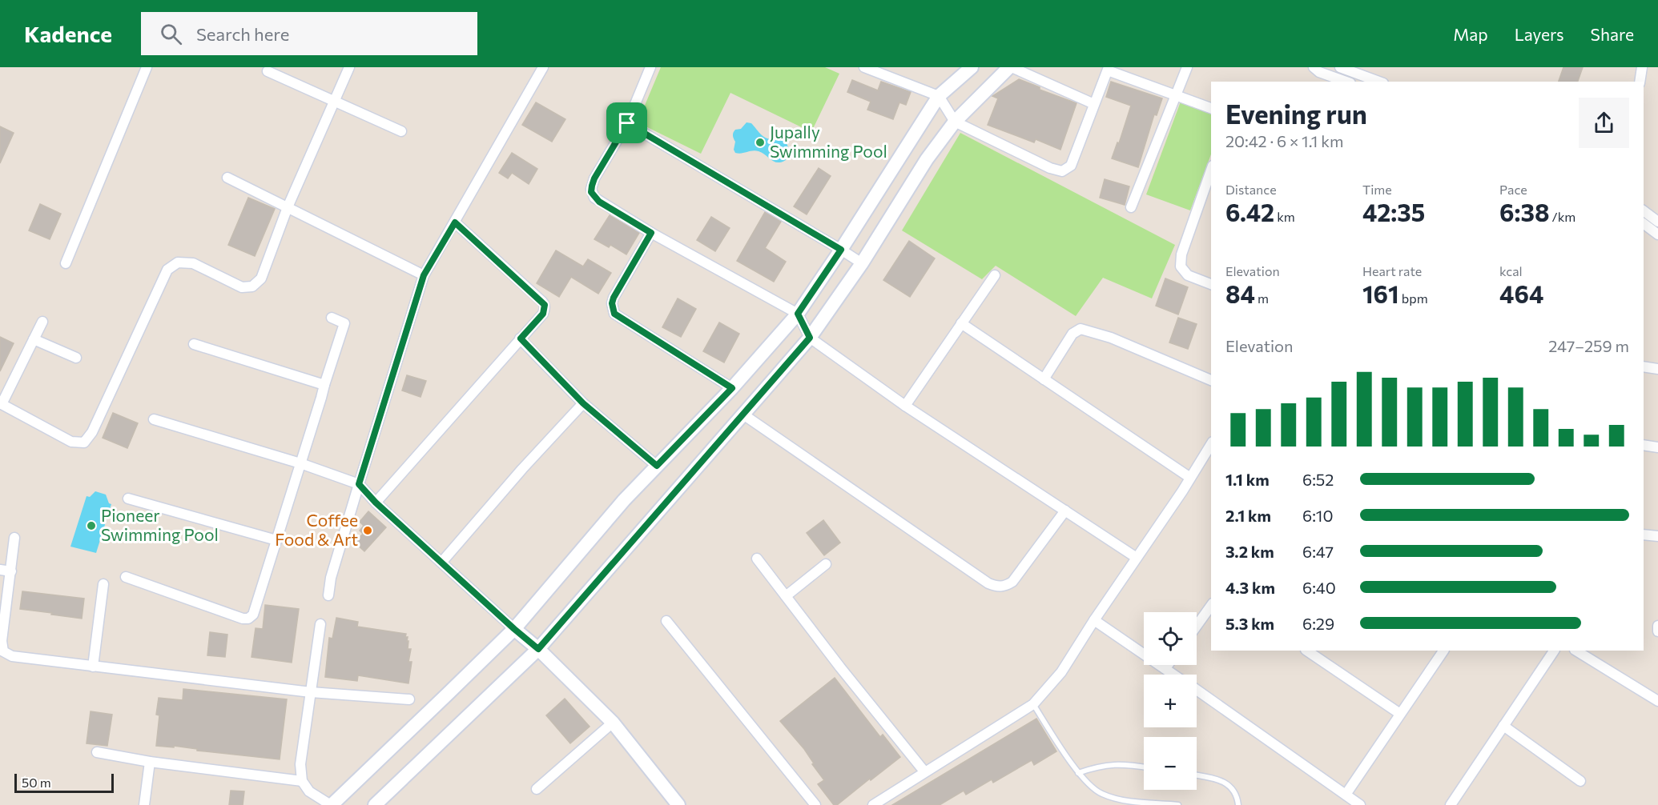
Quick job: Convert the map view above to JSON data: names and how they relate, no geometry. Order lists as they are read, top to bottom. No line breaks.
{"places":["Jupally Swimming Pool","Pioneer Swimming Pool","Coffee Food & Art"],"scale_bar":"50 m","page":{"header":"Kadence","search":"Search here","nav":["Map","Layers","Share"],"heading":["Evening run","20:42 · 6 × 1.1 km"],"stats":[["Distance","6.42 km"],["Time","42:35"],["Pace","6:38 /km"],["Elevation","84 m"],["Heart rate","161 bpm"],["kcal","464"]],"chart":["Elevation","247–259 m"],"list":[{"name":"1.1 km","note":"6:52"},{"name":"2.1 km","note":"6:10"},{"name":"3.2 km","note":"6:47"},{"name":"4.3 km","note":"6:40"},{"name":"5.3 km","note":"6:29"}],"map_buttons":["+","−"],"scale":"50 m"}}
